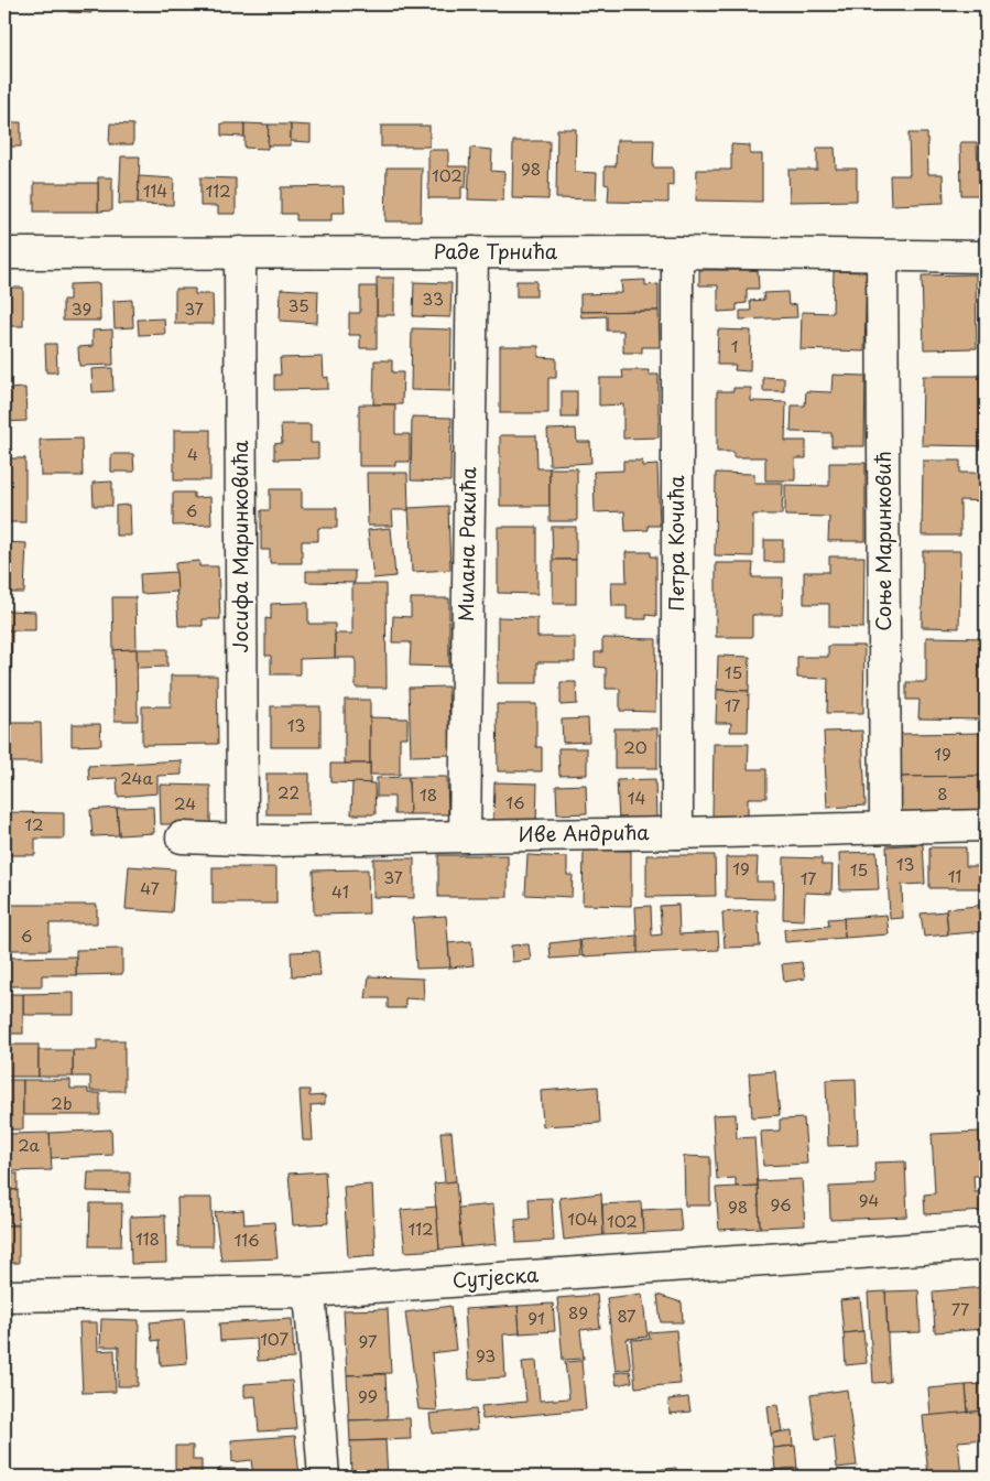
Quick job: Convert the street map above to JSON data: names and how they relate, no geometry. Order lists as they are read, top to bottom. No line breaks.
{"streets":{"street":["Раде Трнића","Соње Маринковић","Петра Кочића","Милана Ракића","Јосифа Маринковића","Иве Андрића","Сутјеска"]},"crossings":[["Раде Трнића","Соње Маринковић"],["Раде Трнића","Петра Кочића"],["Раде Трнића","Милана Ракића"],["Раде Трнића","Јосифа Маринковића"],["Соње Маринковић","Иве Андрића"],["Петра Кочића","Иве Андрића"],["Милана Ракића","Иве Андрића"],["Јосифа Маринковића","Иве Андрића"]],"house_numbers":["98","102","114","112","33","35","39","37","1","4","6","15","17","13","20","19","24a","22","8","18","14","16","24","12","13","19","15","11","37","17","47","41","6","2b","2a","94","96","98","104","102","112","118","116","77","89","87","91","107","97","93","99"]}
